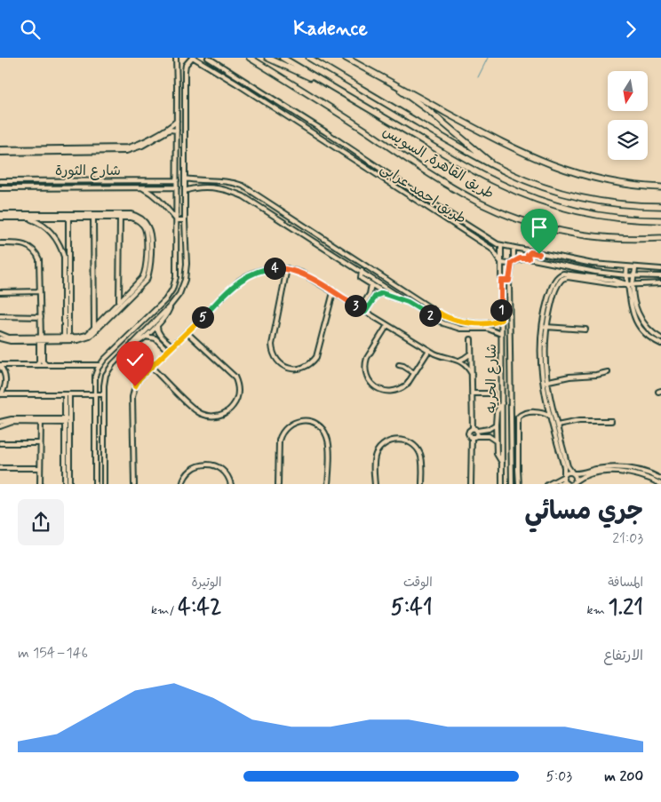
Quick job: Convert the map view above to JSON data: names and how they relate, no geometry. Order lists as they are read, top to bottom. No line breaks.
{"streets":{"highway":["طريق القاهرة, السويس"],"street":["شارع الثورة","طريق احمد عرابى","شارع الحريه"]},"crossings":[["طريق احمد عرابى","شارع الحريه"]],"north":"bottom","page":{"header":"Kadence","pins":["4","3","1","2","5"],"heading":["جري مسائي","21:03"],"stats":[["المسافة","1.21 km"],["الوقت","5:41"],["الوتيرة","4:42 /km"]],"chart":["الارتفاع","146–154 m"],"list":[{"name":"200 m","note":"5:03"}]}}
